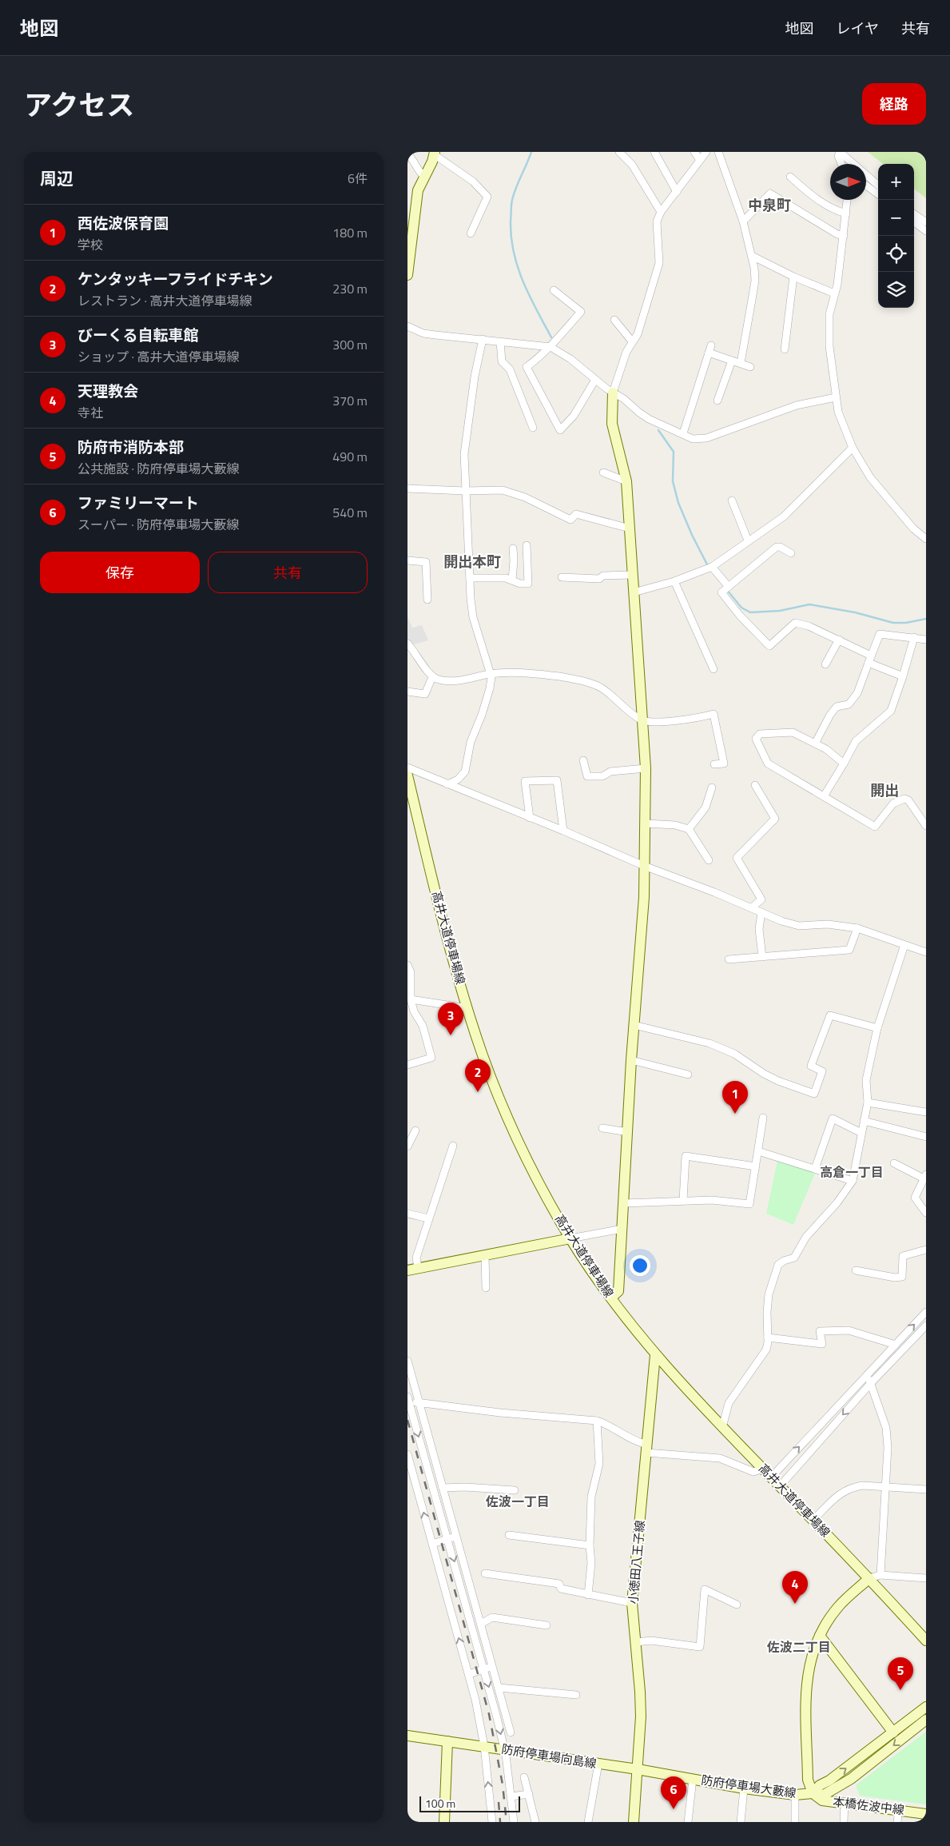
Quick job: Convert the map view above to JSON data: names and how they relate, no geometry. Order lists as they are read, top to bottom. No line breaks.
{"streets":{"street":["高井大道停車場線","小徳田八王子線","防府停車場向島線","防府停車場大藪線","本橋佐波中線"]},"crossings":[["高井大道停車場線","小徳田八王子線"],["小徳田八王子線","防府停車場向島線"],["小徳田八王子線","防府停車場大藪線"],["防府停車場向島線","防府停車場大藪線"],["防府停車場大藪線","本橋佐波中線"]],"districts":["中泉町","開出本町","開出","高倉一丁目","佐波一丁目","佐波二丁目"],"scale_bar":"100 m","north":"right","page":{"header":"地図","nav":["地図","レイヤ","共有"],"title":"アクセス","buttons":["経路",["保存","共有"]],"heading":["周辺","6件"],"map_buttons":["+","−"],"list":[{"mark":"1","name":"西佐波保育園","note":"学校","value":"180 m"},{"mark":"2","name":"ケンタッキーフライドチキン","note":"レストラン · 高井大道停車場線","value":"230 m"},{"mark":"3","name":"びーくる自転車館","note":"ショップ · 高井大道停車場線","value":"300 m"},{"mark":"4","name":"天理教会","note":"寺社","value":"370 m"},{"mark":"5","name":"防府市消防本部","note":"公共施設 · 防府停車場大藪線","value":"490 m"},{"mark":"6","name":"ファミリーマート","note":"スーパー · 防府停車場大藪線","value":"540 m"}],"pins":["3","2","1","4","5","6"],"scale":"100 m"}}
